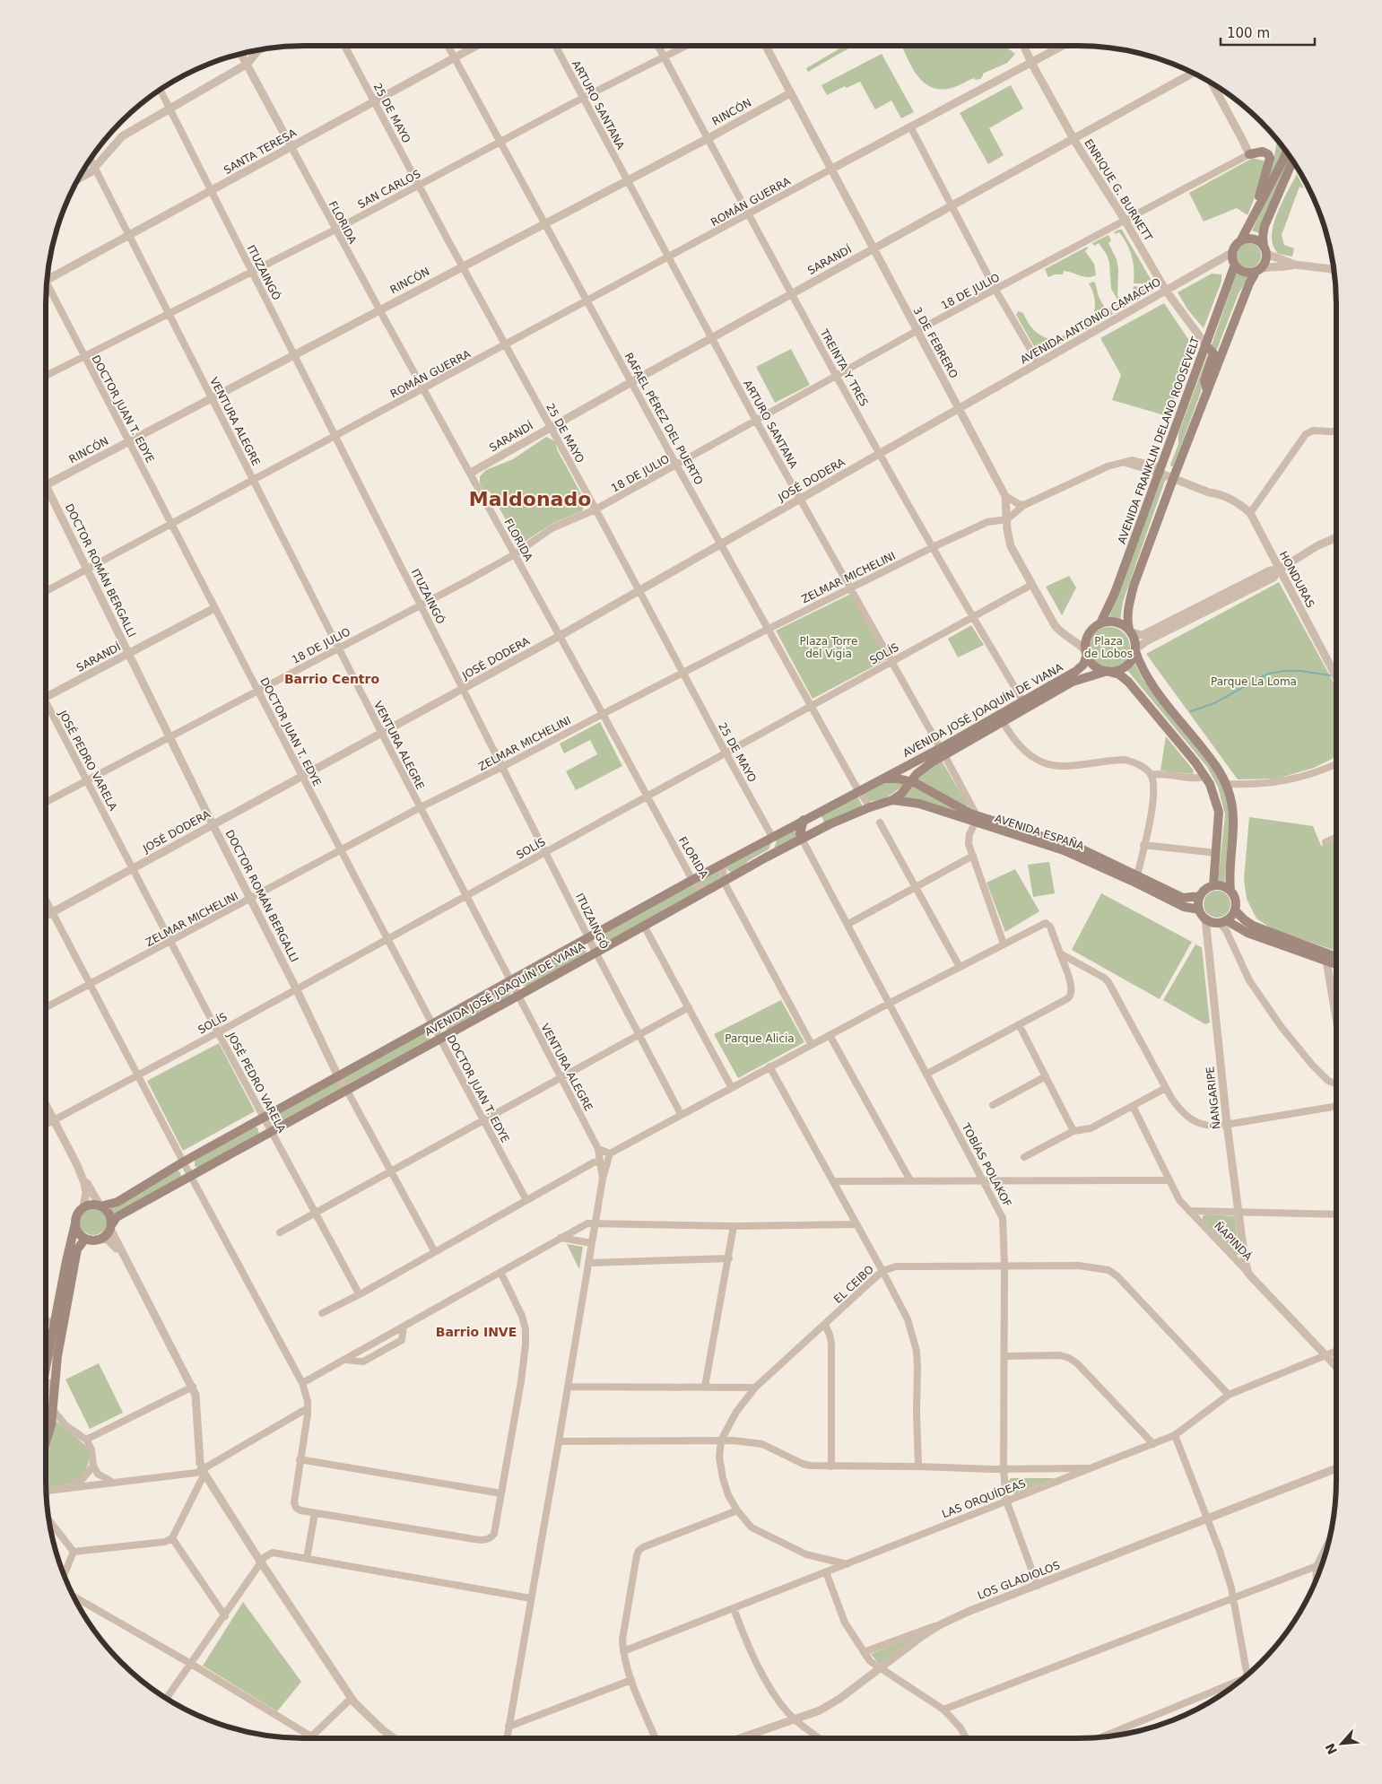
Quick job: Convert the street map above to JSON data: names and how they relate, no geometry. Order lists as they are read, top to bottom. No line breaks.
{"streets":{"main road":["AVENIDA FRANKLIN DELANO ROOSEVELT","AVENIDA JOSÉ JOAQUÍN DE VIANA","AVENIDA ESPAÑA"],"street":["ARTURO SANTANA","RINCÓN","25 DE MAYO","SANTA TERESA","SAN CARLOS","ENRIQUE G. BURNETT","ROMÁN GUERRA","FLORIDA","SARANDÍ","ITUZAINGÓ","18 DE JULIO","AVENIDA ANTONIO CAMACHO","3 DE FEBRERO","TREINTA Y TRES","DOCTOR JUAN T. EDYE","RAFAEL PÉREZ DEL PUERTO","VENTURA ALEGRE","JOSÉ DODERA","DOCTOR ROMÁN BERGALLI","ZELMAR MICHELINI","HONDURAS","SOLÍS","JOSÉ PEDRO VARELA","ÑANGARIPE","TOBÍAS POLAKOF","ÑAPINDÁ","EL CEIBO","LAS ORQUÍDEAS","LOS GLADIOLOS"]},"crossings":[["ARTURO SANTANA","RINCÓN"],["ARTURO SANTANA","SAN CARLOS"],["ARTURO SANTANA","ROMÁN GUERRA"],["ARTURO SANTANA","SARANDÍ"],["ARTURO SANTANA","18 DE JULIO"],["ARTURO SANTANA","JOSÉ DODERA"],["ARTURO SANTANA","ZELMAR MICHELINI"],["ARTURO SANTANA","SOLÍS"],["ARTURO SANTANA","AVENIDA JOSÉ JOAQUÍN DE VIANA"],["ARTURO SANTANA","AVENIDA ESPAÑA"],["RINCÓN","25 DE MAYO"],["RINCÓN","FLORIDA"],["RINCÓN","ITUZAINGÓ"],["RINCÓN","3 DE FEBRERO"],["RINCÓN","TREINTA Y TRES"],["RINCÓN","DOCTOR JUAN T. EDYE"],["RINCÓN","RAFAEL PÉREZ DEL PUERTO"],["RINCÓN","VENTURA ALEGRE"],["25 DE MAYO","SANTA TERESA"],["25 DE MAYO","SAN CARLOS"],["25 DE MAYO","ROMÁN GUERRA"],["25 DE MAYO","SARANDÍ"],["25 DE MAYO","18 DE JULIO"],["25 DE MAYO","JOSÉ DODERA"],["25 DE MAYO","ZELMAR MICHELINI"],["25 DE MAYO","SOLÍS"],["25 DE MAYO","AVENIDA JOSÉ JOAQUÍN DE VIANA"],["SANTA TERESA","FLORIDA"],["SANTA TERESA","ITUZAINGÓ"],["SANTA TERESA","RAFAEL PÉREZ DEL PUERTO"],["SANTA TERESA","VENTURA ALEGRE"],["SAN CARLOS","FLORIDA"],["SAN CARLOS","ITUZAINGÓ"],["SAN CARLOS","TREINTA Y TRES"],["SAN CARLOS","DOCTOR JUAN T. EDYE"],["SAN CARLOS","RAFAEL PÉREZ DEL PUERTO"],["SAN CARLOS","VENTURA ALEGRE"],["ENRIQUE G. BURNETT","SARANDÍ"],["ENRIQUE G. BURNETT","18 DE JULIO"],["ENRIQUE G. BURNETT","AVENIDA ANTONIO CAMACHO"],["ENRIQUE G. BURNETT","AVENIDA FRANKLIN DELANO ROOSEVELT"],["ROMÁN GUERRA","FLORIDA"],["ROMÁN GUERRA","ITUZAINGÓ"],["ROMÁN GUERRA","3 DE FEBRERO"],["ROMÁN GUERRA","TREINTA Y TRES"],["ROMÁN GUERRA","DOCTOR JUAN T. EDYE"],["ROMÁN GUERRA","RAFAEL PÉREZ DEL PUERTO"],["ROMÁN GUERRA","VENTURA ALEGRE"],["ROMÁN GUERRA","DOCTOR ROMÁN BERGALLI"],["FLORIDA","SARANDÍ"],["FLORIDA","18 DE JULIO"],["FLORIDA","JOSÉ DODERA"],["FLORIDA","ZELMAR MICHELINI"],["FLORIDA","SOLÍS"],["FLORIDA","AVENIDA JOSÉ JOAQUÍN DE VIANA"],["SARANDÍ","3 DE FEBRERO"],["SARANDÍ","TREINTA Y TRES"],["SARANDÍ","DOCTOR JUAN T. EDYE"],["SARANDÍ","RAFAEL PÉREZ DEL PUERTO"],["SARANDÍ","DOCTOR ROMÁN BERGALLI"],["ITUZAINGÓ","18 DE JULIO"],["ITUZAINGÓ","JOSÉ DODERA"],["ITUZAINGÓ","ZELMAR MICHELINI"],["ITUZAINGÓ","SOLÍS"],["ITUZAINGÓ","AVENIDA JOSÉ JOAQUÍN DE VIANA"],["18 DE JULIO","3 DE FEBRERO"],["18 DE JULIO","TREINTA Y TRES"],["18 DE JULIO","DOCTOR JUAN T. EDYE"],["18 DE JULIO","RAFAEL PÉREZ DEL PUERTO"],["18 DE JULIO","VENTURA ALEGRE"],["18 DE JULIO","DOCTOR ROMÁN BERGALLI"],["18 DE JULIO","JOSÉ PEDRO VARELA"],["AVENIDA ANTONIO CAMACHO","3 DE FEBRERO"],["AVENIDA ANTONIO CAMACHO","AVENIDA FRANKLIN DELANO ROOSEVELT"],["AVENIDA ANTONIO CAMACHO","JOSÉ DODERA"],["3 DE FEBRERO","AVENIDA FRANKLIN DELANO ROOSEVELT"],["3 DE FEBRERO","JOSÉ DODERA"],["3 DE FEBRERO","ZELMAR MICHELINI"],["3 DE FEBRERO","SOLÍS"],["3 DE FEBRERO","AVENIDA JOSÉ JOAQUÍN DE VIANA"],["TREINTA Y TRES","JOSÉ DODERA"],["TREINTA Y TRES","ZELMAR MICHELINI"],["TREINTA Y TRES","SOLÍS"],["TREINTA Y TRES","AVENIDA JOSÉ JOAQUÍN DE VIANA"],["DOCTOR JUAN T. EDYE","JOSÉ DODERA"],["DOCTOR JUAN T. EDYE","ZELMAR MICHELINI"],["DOCTOR JUAN T. EDYE","SOLÍS"],["DOCTOR JUAN T. EDYE","AVENIDA JOSÉ JOAQUÍN DE VIANA"],["RAFAEL PÉREZ DEL PUERTO","JOSÉ DODERA"],["RAFAEL PÉREZ DEL PUERTO","ZELMAR MICHELINI"],["RAFAEL PÉREZ DEL PUERTO","SOLÍS"],["RAFAEL PÉREZ DEL PUERTO","AVENIDA JOSÉ JOAQUÍN DE VIANA"],["VENTURA ALEGRE","JOSÉ DODERA"],["VENTURA ALEGRE","ZELMAR MICHELINI"],["VENTURA ALEGRE","SOLÍS"],["VENTURA ALEGRE","AVENIDA JOSÉ JOAQUÍN DE VIANA"],["AVENIDA FRANKLIN DELANO ROOSEVELT","HONDURAS"],["AVENIDA FRANKLIN DELANO ROOSEVELT","AVENIDA JOSÉ JOAQUÍN DE VIANA"],["JOSÉ DODERA","DOCTOR ROMÁN BERGALLI"],["JOSÉ DODERA","JOSÉ PEDRO VARELA"],["DOCTOR ROMÁN BERGALLI","ZELMAR MICHELINI"],["DOCTOR ROMÁN BERGALLI","SOLÍS"],["DOCTOR ROMÁN BERGALLI","AVENIDA JOSÉ JOAQUÍN DE VIANA"],["ZELMAR MICHELINI","JOSÉ PEDRO VARELA"],["SOLÍS","JOSÉ PEDRO VARELA"],["AVENIDA JOSÉ JOAQUÍN DE VIANA","JOSÉ PEDRO VARELA"],["AVENIDA JOSÉ JOAQUÍN DE VIANA","AVENIDA ESPAÑA"],["AVENIDA JOSÉ JOAQUÍN DE VIANA","TOBÍAS POLAKOF"],["AVENIDA ESPAÑA","ÑANGARIPE"],["ÑANGARIPE","ÑAPINDÁ"],["TOBÍAS POLAKOF","EL CEIBO"],["TOBÍAS POLAKOF","LAS ORQUÍDEAS"],["TOBÍAS POLAKOF","LOS GLADIOLOS"],["ÑAPINDÁ","LAS ORQUÍDEAS"],["EL CEIBO","LAS ORQUÍDEAS"]],"districts":["Maldonado","Barrio Centro","Barrio INVE"],"parks":["Plaza Torre del Vigia","Plaza de Lobos","Parque La Loma","Parque Alicia"],"scale_bar":"100 m","north":"bottom left"}
